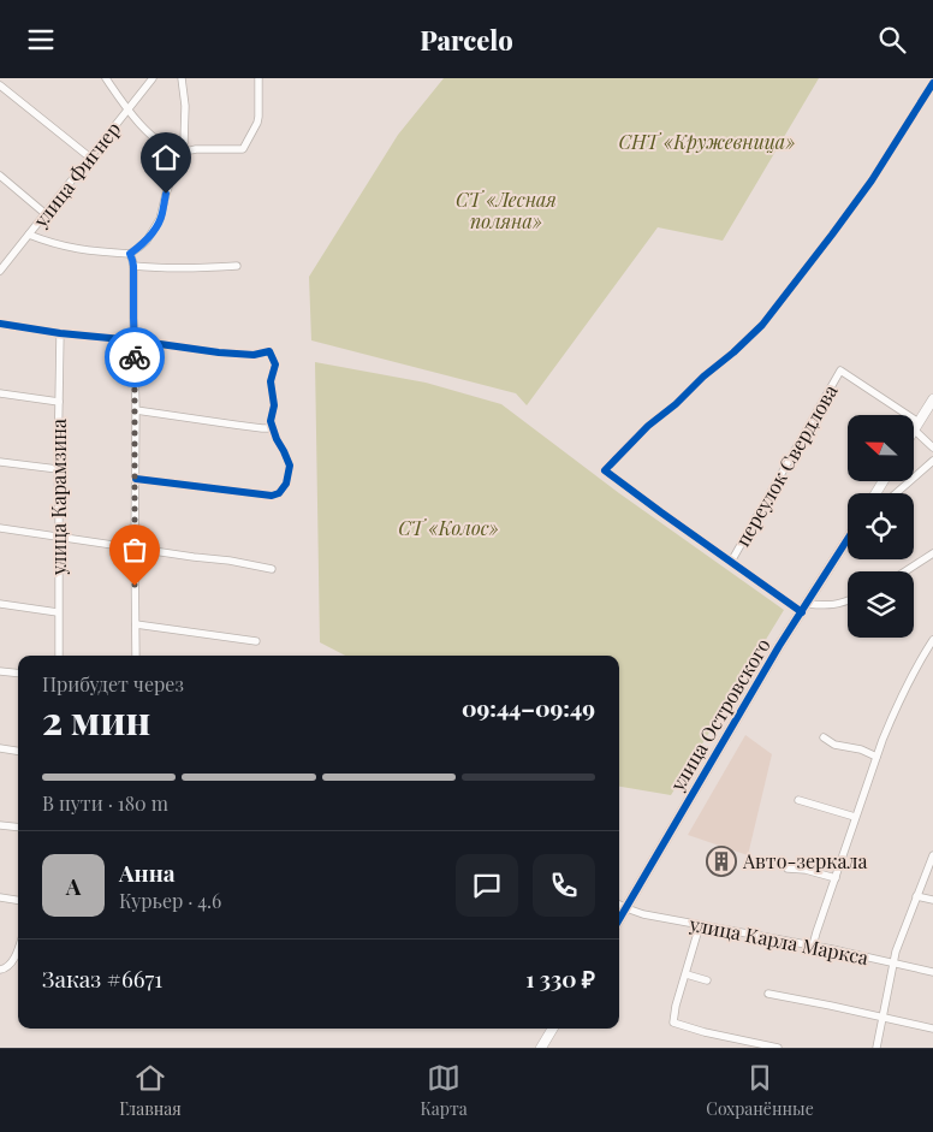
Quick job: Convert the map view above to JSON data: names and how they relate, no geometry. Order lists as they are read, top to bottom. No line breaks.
{"streets":{"street":["улица Фигнер","переулок Свердлова","улица Карамзина","улица Островского","улица Карла Маркса"]},"crossings":[["улица Островского","улица Карла Маркса"]],"parks":["СНТ «Кружевница»","СТ «Лесная поляна»","СТ «Колос»"],"places":{"building":["Авто-зеркала"]},"north":"left","page":{"header":"Parcelo","heading":["2 мин","Прибудет через","09:44–09:49"],"panel":["Анна","Курьер · 4.6","Заказ #6671","1 330 ₽"],"bar":"В пути · 180 m","round":"А","tabs":["Главная","Карта","Сохранённые"]}}
